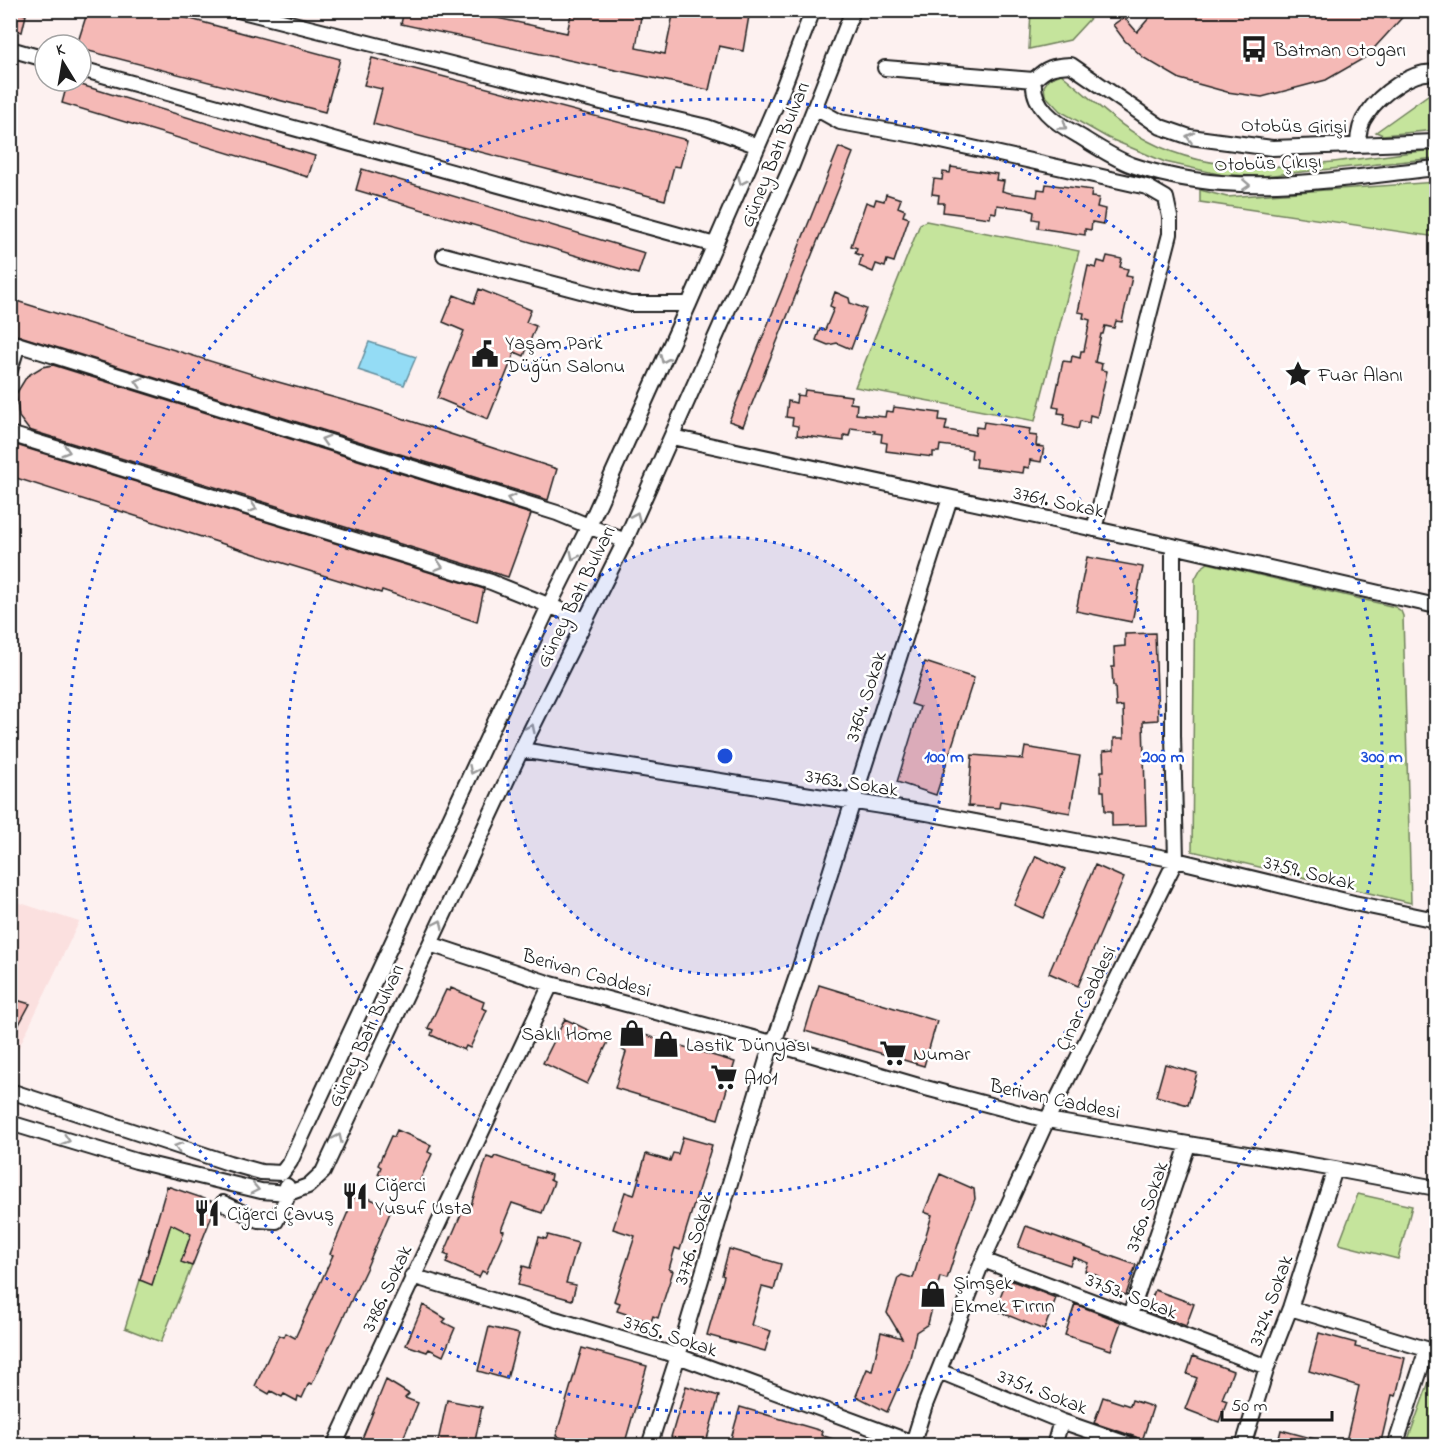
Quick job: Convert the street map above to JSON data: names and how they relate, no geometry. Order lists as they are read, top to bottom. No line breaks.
{"streets":{"street":["Otobüs Girişi","Güney Batı Bulvarı","Otobüs Çıkışı","3761. Sokak","3764. Sokak","3763. Sokak","3759. Sokak","Berivan Caddesi","Çınar Caddesi","3760. Sokak","3776. Sokak","3786. Sokak","3753. Sokak","3724. Sokak","3765. Sokak","3751. Sokak"]},"crossings":[["Otobüs Girişi","Otobüs Çıkışı"],["Güney Batı Bulvarı","3761. Sokak"],["Güney Batı Bulvarı","3763. Sokak"],["Güney Batı Bulvarı","Berivan Caddesi"],["3761. Sokak","3764. Sokak"],["3761. Sokak","Çınar Caddesi"],["3764. Sokak","3763. Sokak"],["3764. Sokak","Berivan Caddesi"],["3764. Sokak","3776. Sokak"],["3763. Sokak","3759. Sokak"],["3763. Sokak","Çınar Caddesi"],["3759. Sokak","Çınar Caddesi"],["Berivan Caddesi","Çınar Caddesi"],["Berivan Caddesi","3760. Sokak"],["Berivan Caddesi","3776. Sokak"],["Berivan Caddesi","3786. Sokak"],["Berivan Caddesi","3724. Sokak"],["Çınar Caddesi","3753. Sokak"],["Çınar Caddesi","3765. Sokak"],["Çınar Caddesi","3751. Sokak"],["3760. Sokak","3753. Sokak"],["3776. Sokak","3765. Sokak"],["3786. Sokak","3765. Sokak"],["3753. Sokak","3724. Sokak"]],"one_way":["Otobüs Girişi","Otobüs Çıkışı"],"places":{"bus stop":["Batman Otogarı"],"public building":["Yaşam Park Düğün Salonu"],"place":["Fuar Alanı"],"shop":["Saklı Home","Lastik Dünyası","Şimşek Ekmek Fırrın"],"supermarket":["Numar","A101"],"restaurant":["Ciğerci Yusuf Usta","Ciğerci Çavuş"]},"scale_bar":"50 m","north":"top","rings":["100 m","200 m","300 m"]}
